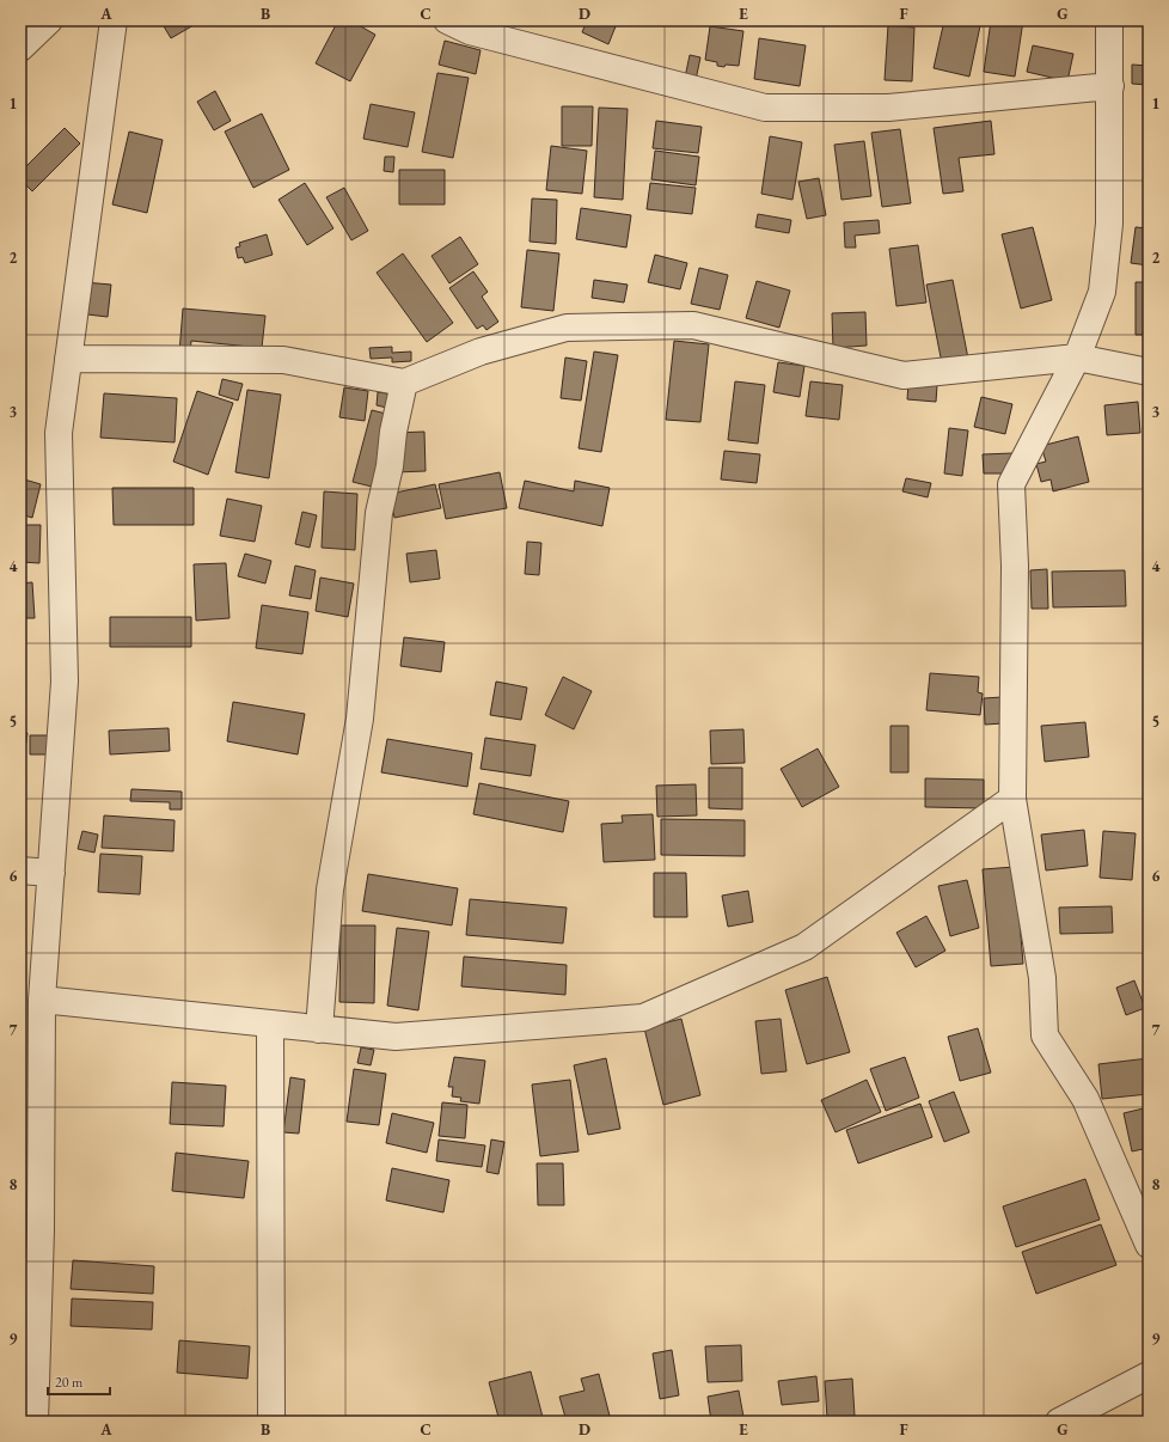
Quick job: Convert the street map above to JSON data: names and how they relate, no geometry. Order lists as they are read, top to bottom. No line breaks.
{"scale_bar":"20 m","grid":{"columns":["A","B","C","D","E","F","G"],"rows":["1","2","3","4","5","6","7","8","9"]}}
